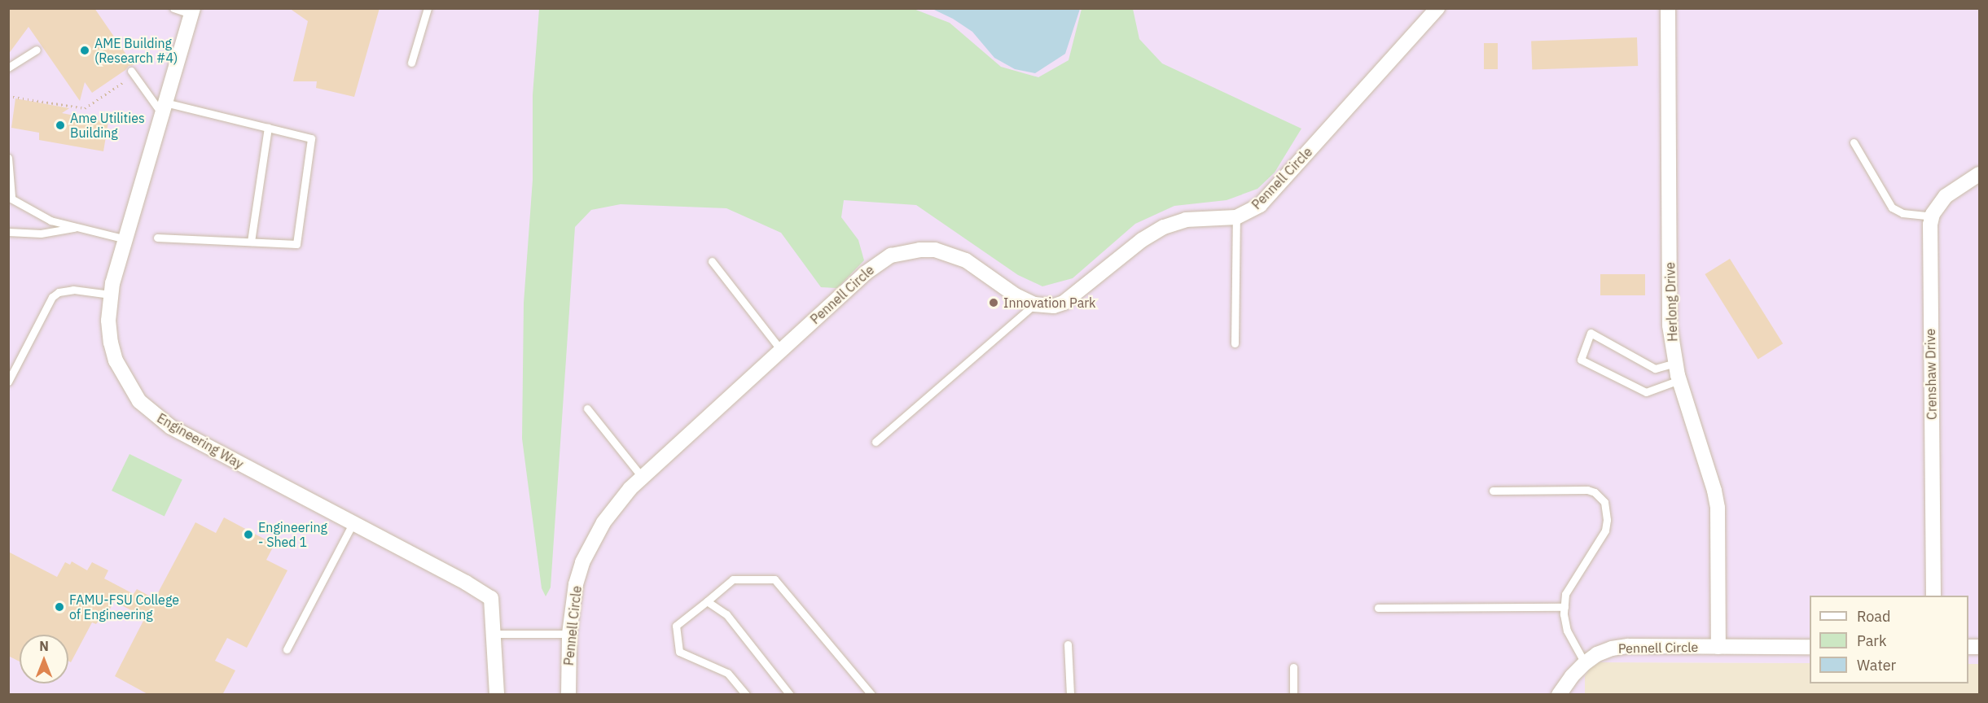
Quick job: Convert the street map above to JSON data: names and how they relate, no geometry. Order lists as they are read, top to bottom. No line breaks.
{"streets":{"street":["Pennell Circle","Herlong Drive","Crenshaw Drive","Engineering Way"]},"crossings":[["Pennell Circle","Herlong Drive"]],"places":["AME Building (Research #4)","Ame Utilities Building","Innovation Park","Engineering - Shed 1","FAMU-FSU College of Engineering"],"legend":["Road","Park","Water"],"north":"top"}
